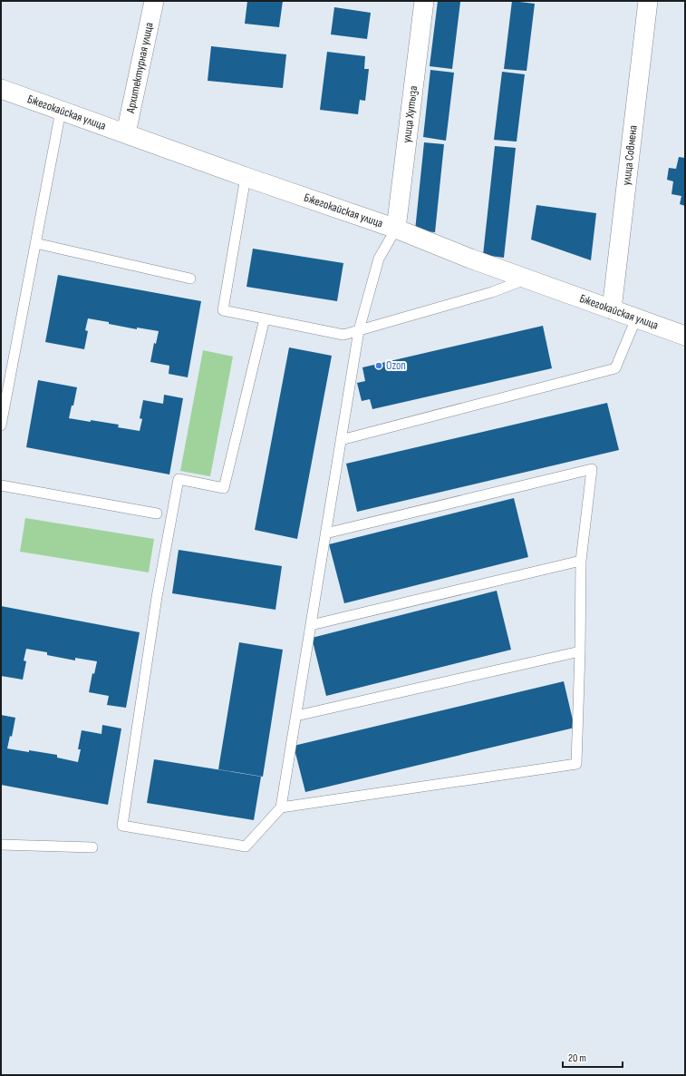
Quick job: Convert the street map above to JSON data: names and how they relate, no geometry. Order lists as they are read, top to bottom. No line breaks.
{"streets":{"street":["Архитектурная улица","Бжегокайская улица","улица Хутыза","улица Совмена"]},"crossings":[["Архитектурная улица","Бжегокайская улица"],["Бжегокайская улица","улица Хутыза"],["Бжегокайская улица","улица Совмена"]],"places":["Ozon"],"scale_bar":"20 m"}
